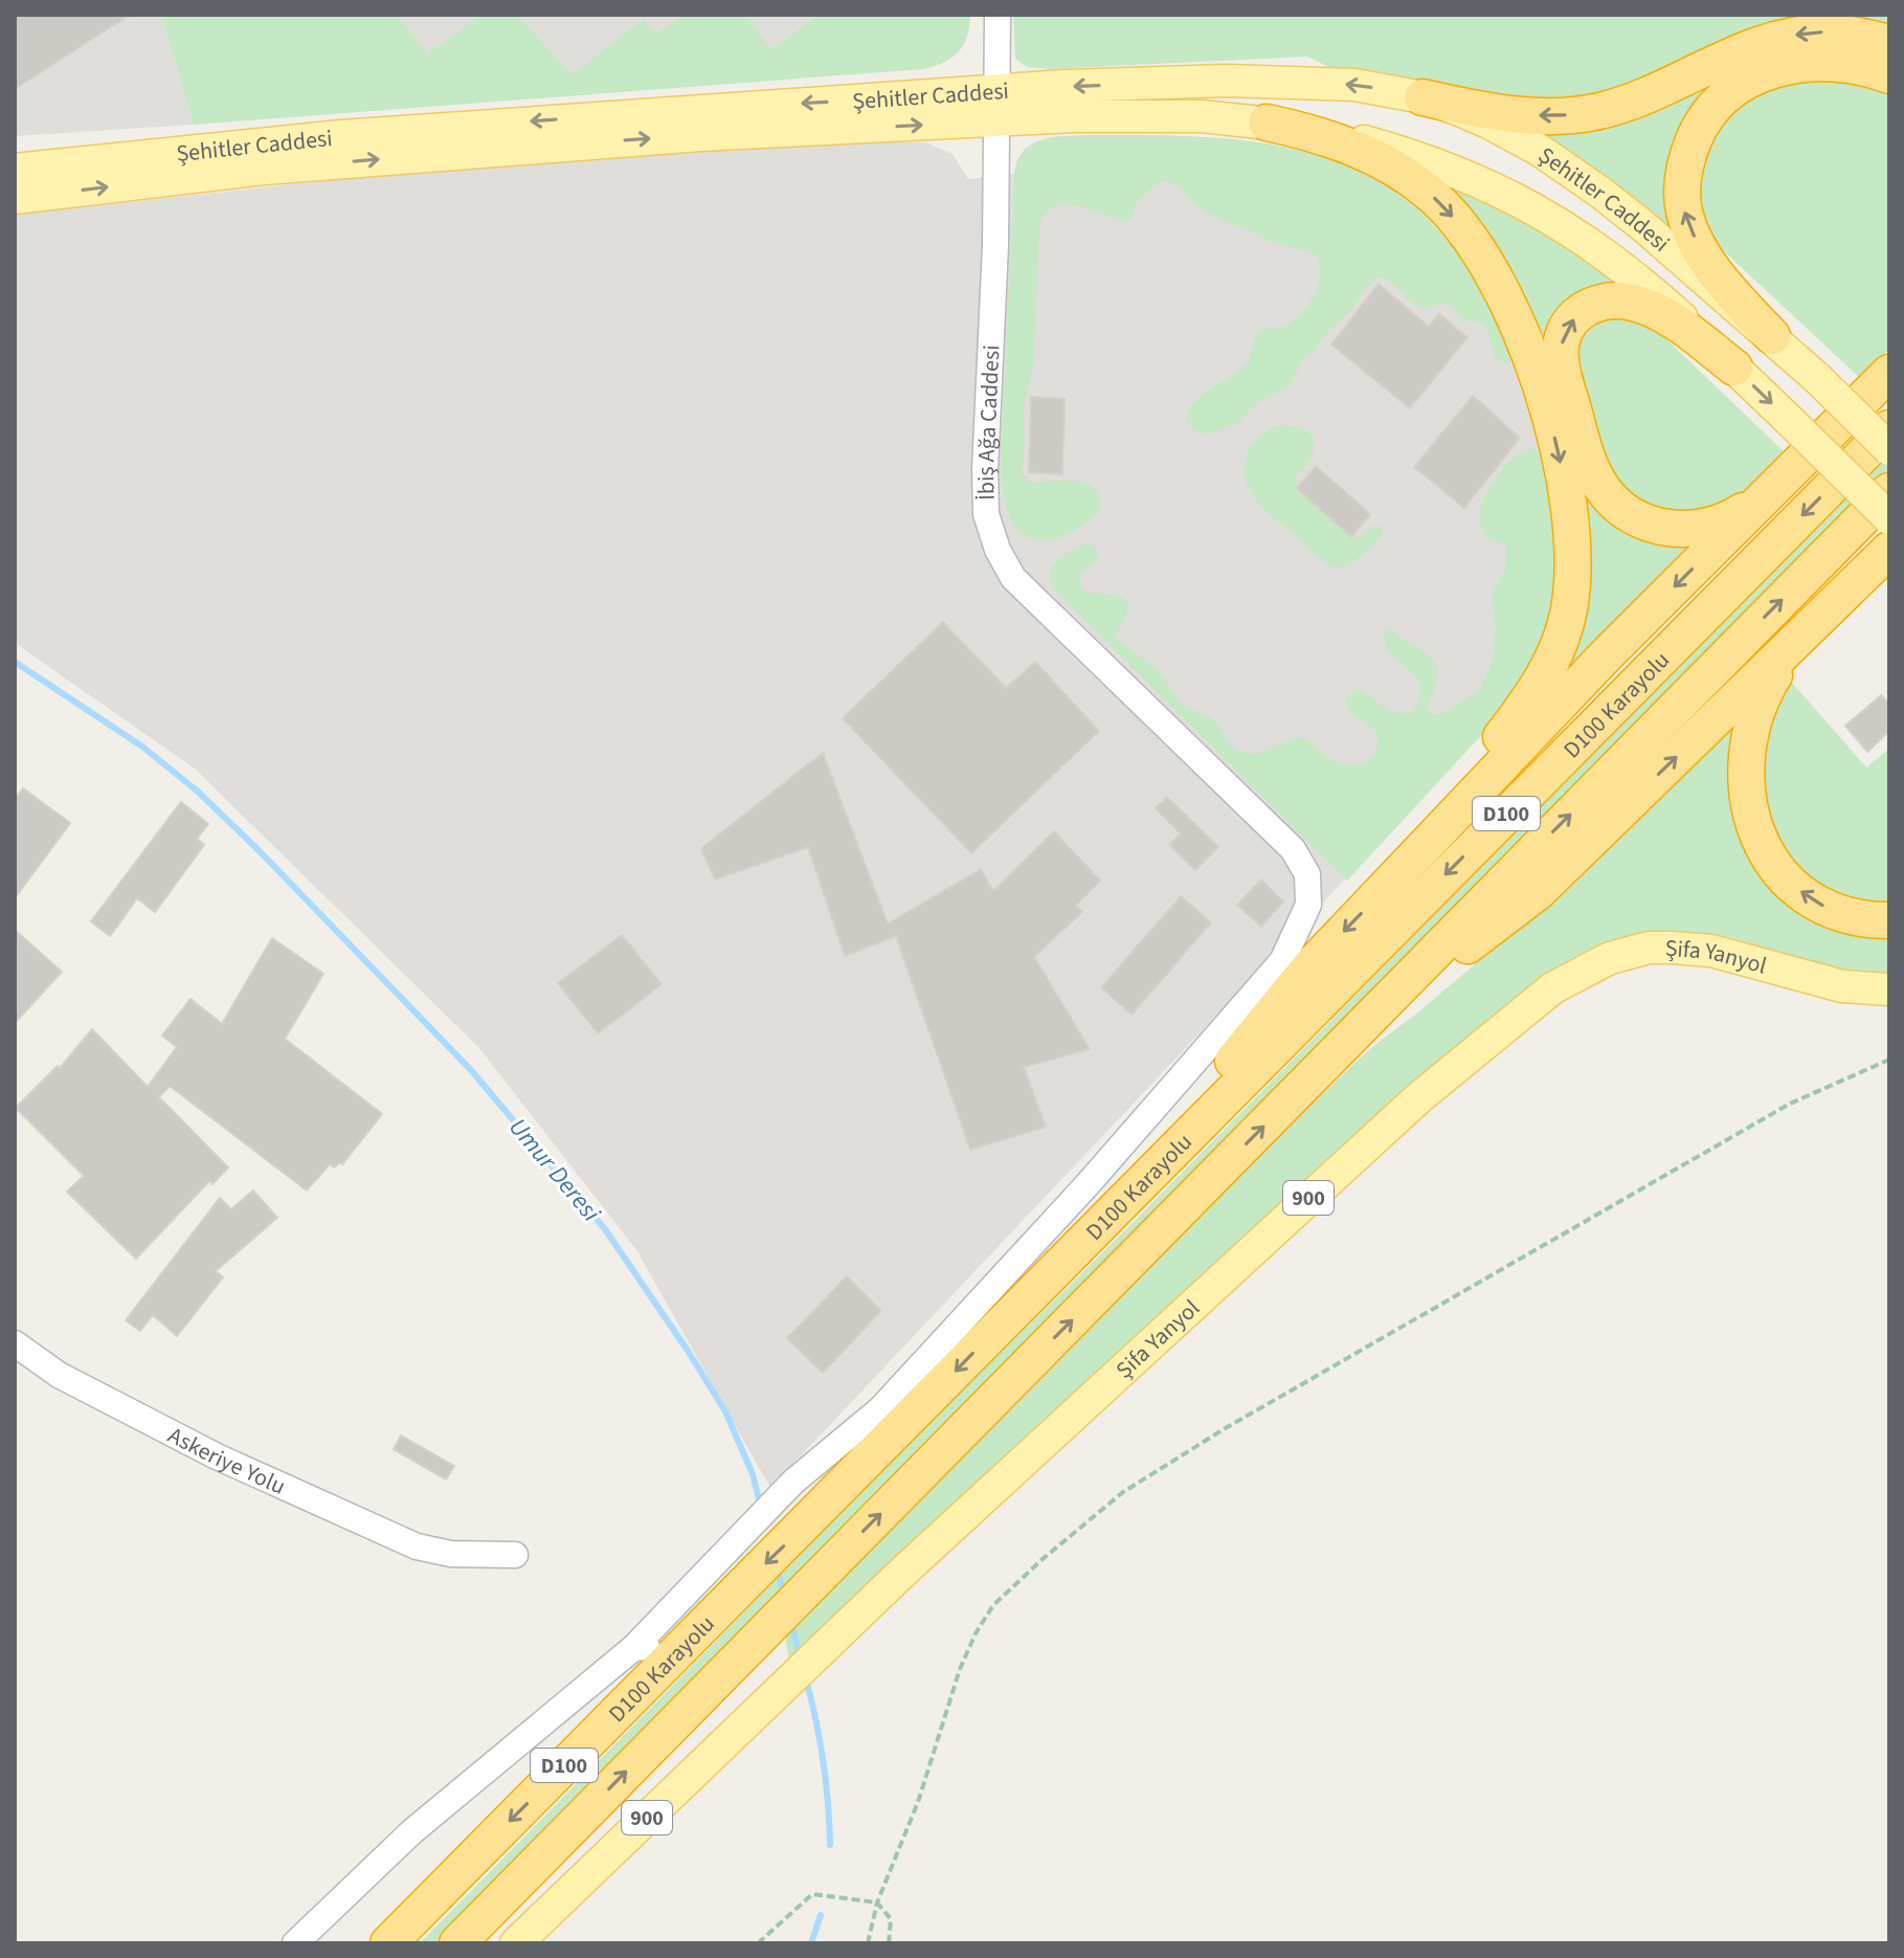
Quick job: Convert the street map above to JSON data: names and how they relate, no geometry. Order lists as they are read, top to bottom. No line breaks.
{"streets":{"highway":["D100 Karayolu","D100"],"main road":["Şehitler Caddesi","Şifa Yanyol","900"],"street":["İbiş Ağa Caddesi","Askeriye Yolu"]},"crossings":[["Şehitler Caddesi","İbiş Ağa Caddesi"]],"water":["Umur Deresi"]}
